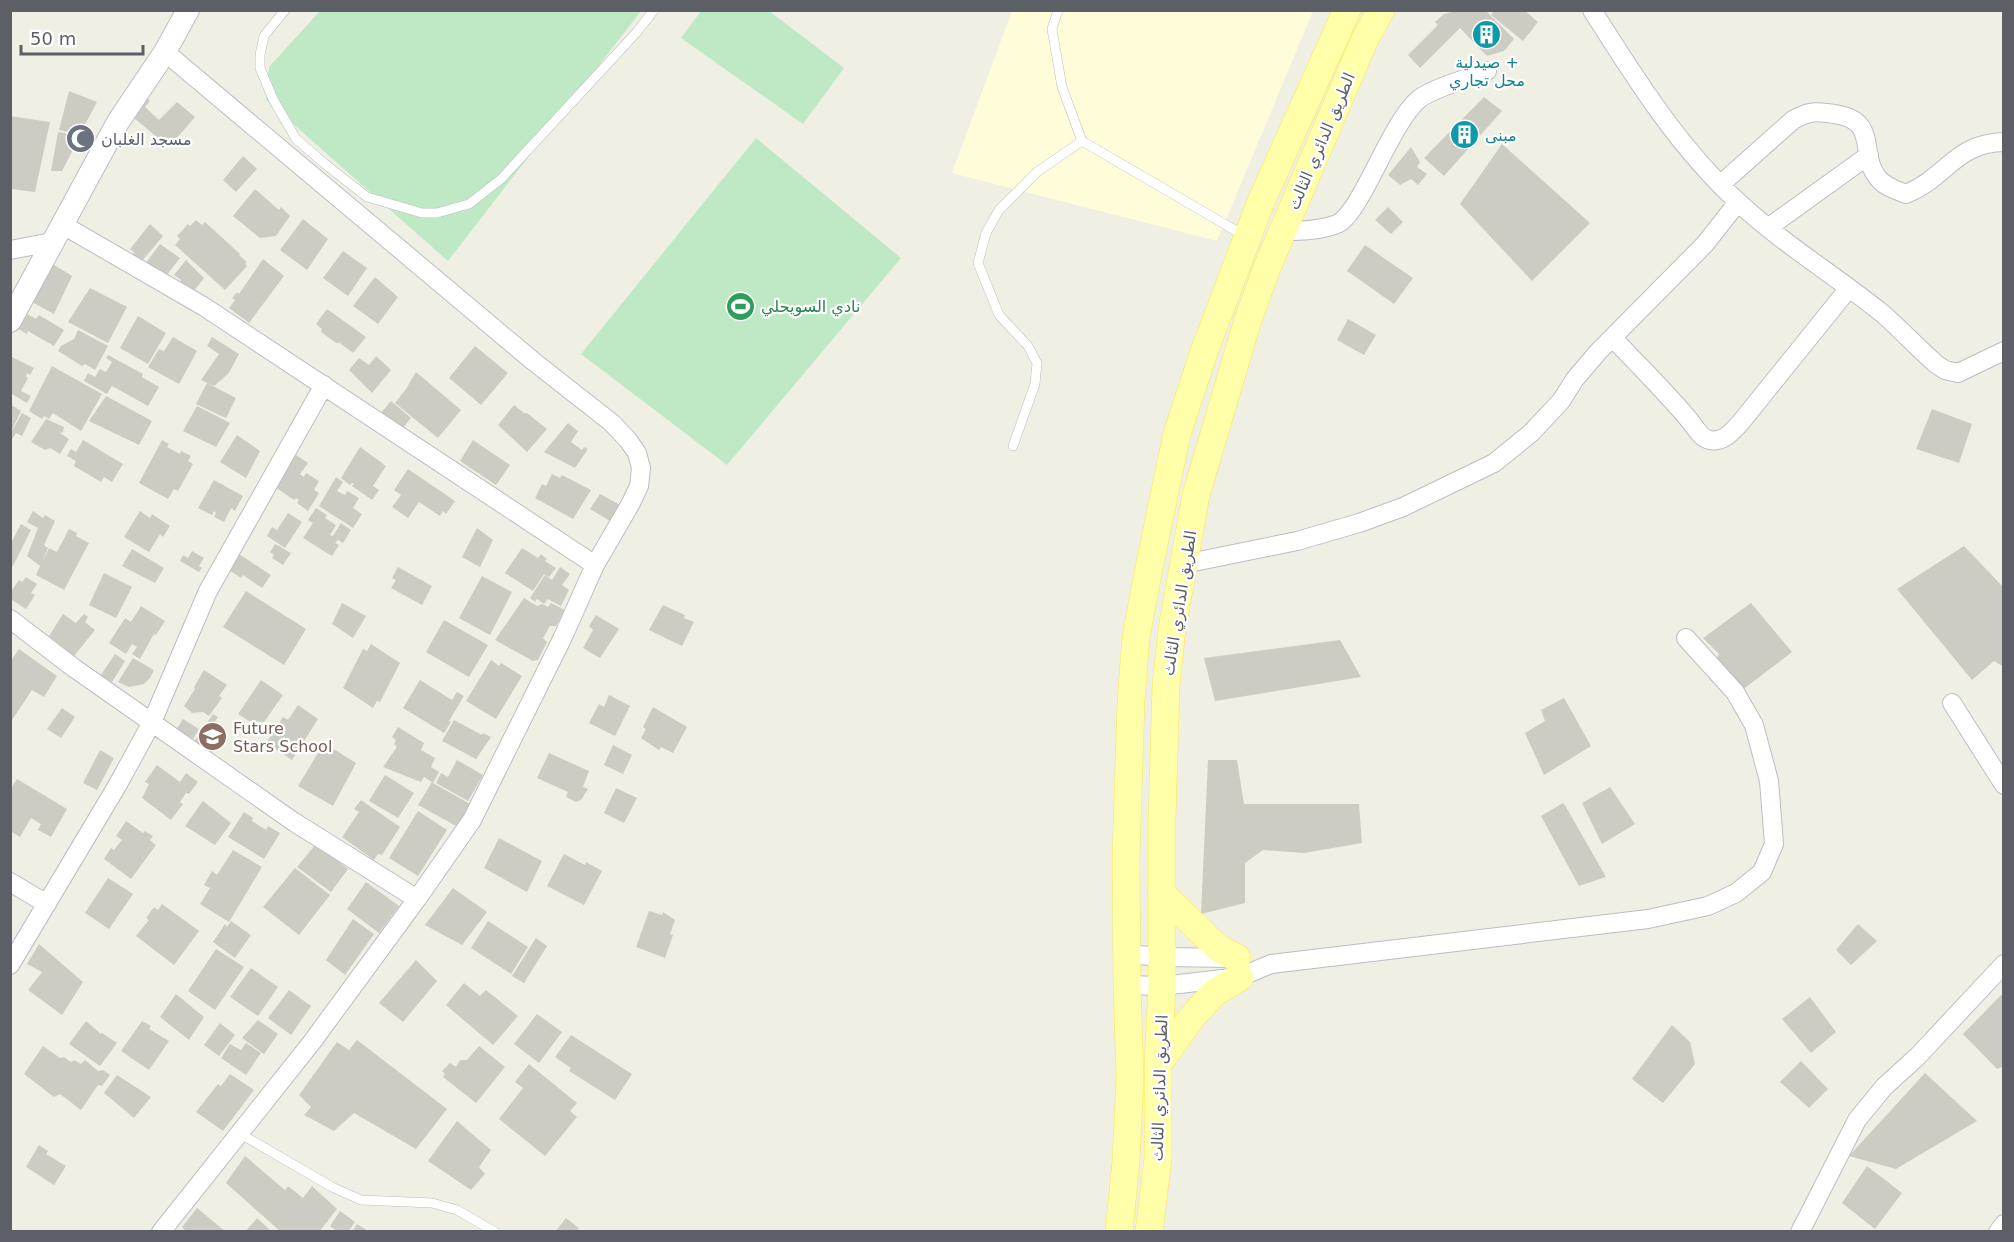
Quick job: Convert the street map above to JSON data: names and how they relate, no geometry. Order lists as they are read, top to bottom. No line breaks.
{"streets":{"main road":["الطريق الدائري الثالث"]},"places":{"building":["صيدلية + محل تجاري","مبنى"],"mosque":["مسجد الغلبان"],"sports":["نادي السويحلي"],"school or university":["Future Stars School"]},"scale_bar":"50 m"}
